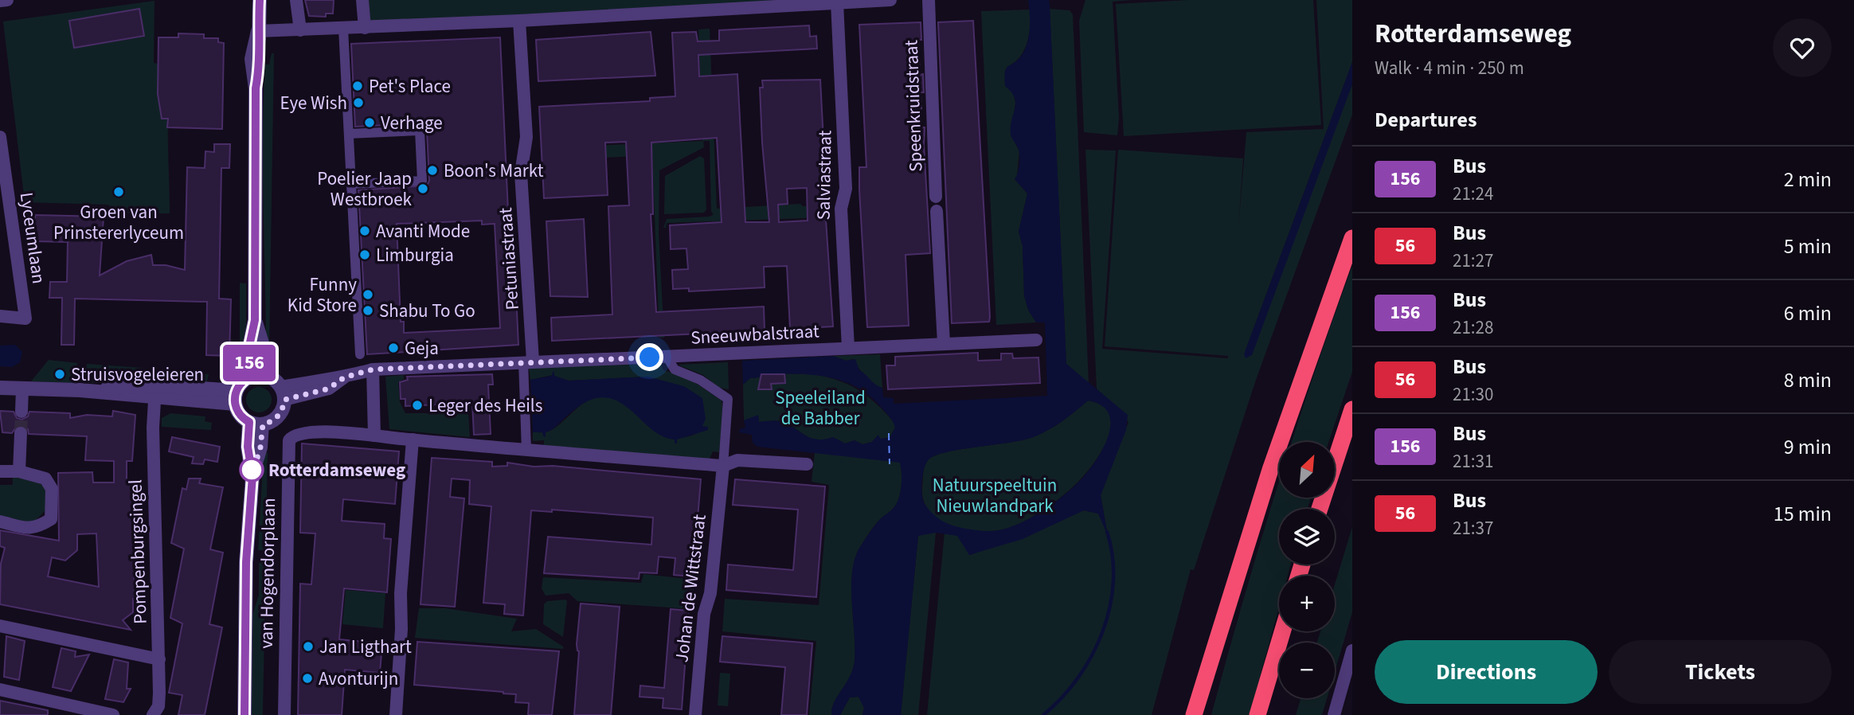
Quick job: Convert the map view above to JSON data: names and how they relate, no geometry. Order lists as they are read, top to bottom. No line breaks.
{"streets":{"street":["Speenkruidstraat","Salviastraat","Lyceumlaan","Petuniastraat","Sneeuwbalstraat","Pompenburgsingel","van Hogendorplaan","Johan de Wittstraat"]},"crossings":[["Salviastraat","Sneeuwbalstraat"],["Petuniastraat","Sneeuwbalstraat"],["Sneeuwbalstraat","van Hogendorplaan"],["Sneeuwbalstraat","Johan de Wittstraat"]],"parks":["Speeleiland de Babber","Natuurspeeltuin Nieuwlandpark"],"places":["Pet's Place","Eye Wish","Verhage","Boon's Markt","Poelier Jaap Westbroek","Groen van Prinstererlyceum","Avanti Mode","Limburgia","Funny Kid Store","Shabu To Go","Geja","Struisvogeleieren","Leger des Heils","Rotterdamseweg","Jan Ligthart","Avonturijn"],"lines":["bus line 156"],"north":"top right","page":{"on_map":"156","heading":[["Rotterdamseweg","Walk · 4 min · 250 m"],"Departures"],"list":[{"mark":"156","name":"Bus","note":"21:24","value":"2 min"},{"mark":"56","name":"Bus","note":"21:27","value":"5 min"},{"mark":"156","name":"Bus","note":"21:28","value":"6 min"},{"mark":"56","name":"Bus","note":"21:30","value":"8 min"},{"mark":"156","name":"Bus","note":"21:31","value":"9 min"},{"mark":"56","name":"Bus","note":"21:37","value":"15 min"}],"map_buttons":["+","−"],"buttons":["Directions","Tickets"]}}
